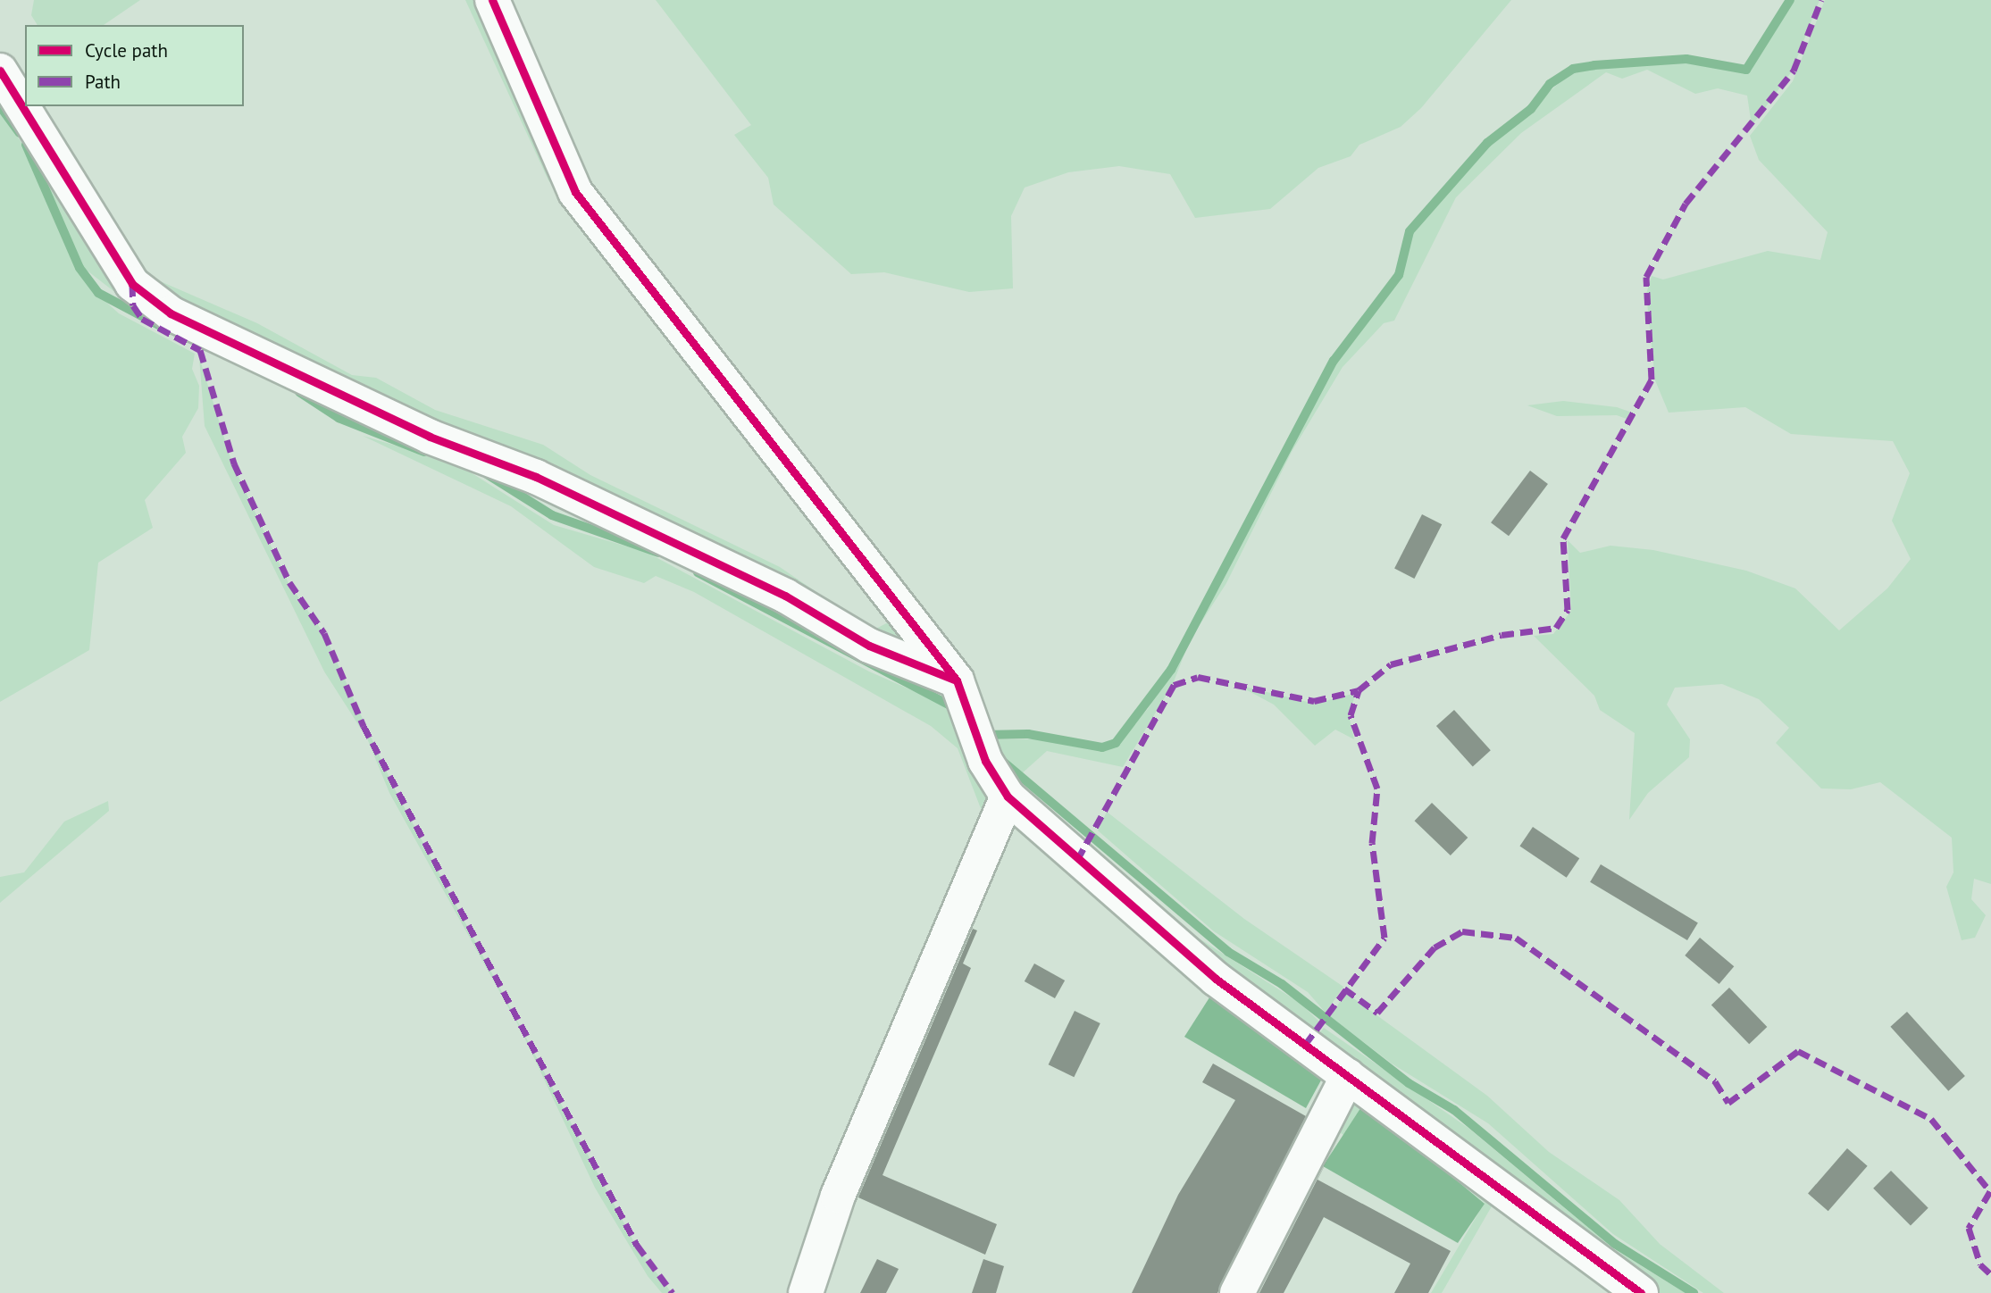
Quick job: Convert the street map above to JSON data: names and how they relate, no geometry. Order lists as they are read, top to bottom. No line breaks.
{"legend":["Cycle path","Path"]}
